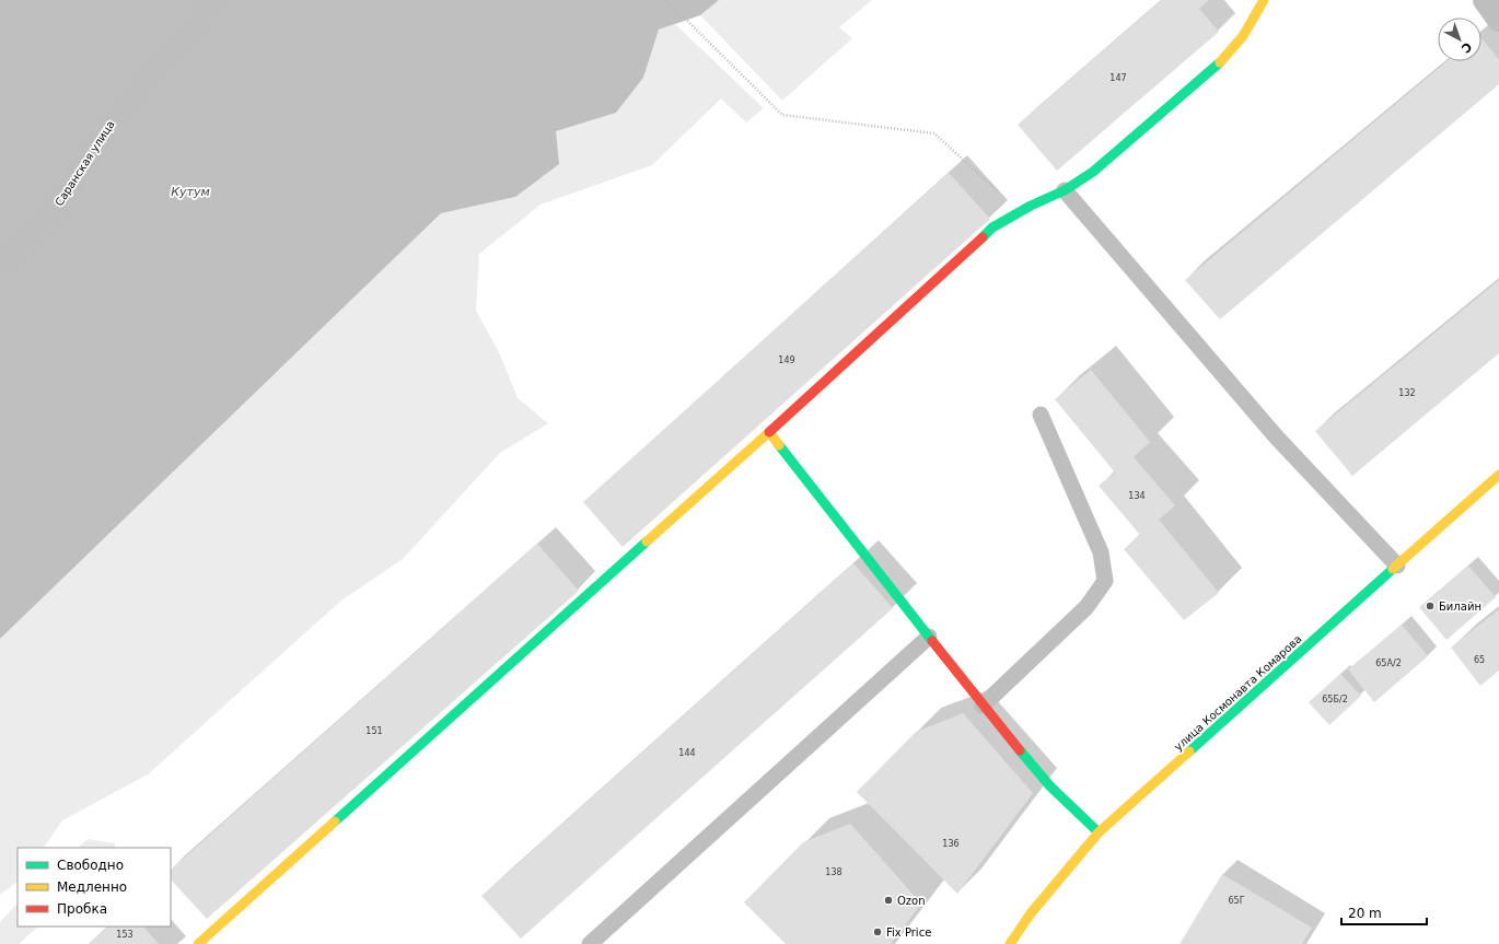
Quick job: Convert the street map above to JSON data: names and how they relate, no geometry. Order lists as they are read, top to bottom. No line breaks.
{"streets":{"street":["Саранская улица","улица Космонавта Комарова"]},"water":["Кутум"],"places":["Билайн","Ozon","Fix Price"],"house_numbers":["147","149","132","134","65","65А/2","65Б/2","151","144","136","138","65Г","153"],"legend":["Свободно","Медленно","Пробка"],"scale_bar":"20 m","north":"bottom right"}
